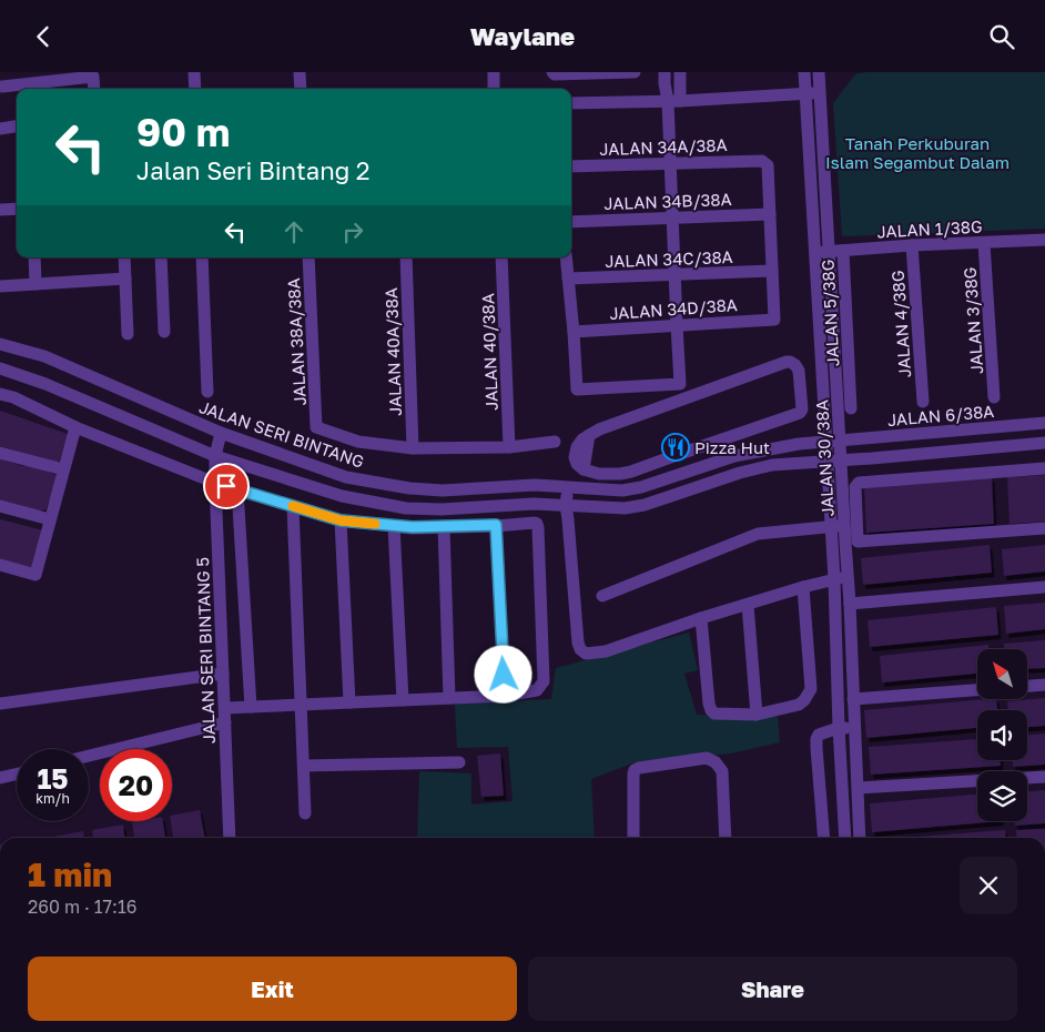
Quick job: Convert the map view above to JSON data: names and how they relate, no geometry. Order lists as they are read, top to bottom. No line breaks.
{"streets":{"street":["JALAN 34A/38A","JALAN 34B/38A","JALAN 1/38G","JALAN 34C/38A","JALAN 34D/38A","JALAN 5/38G","JALAN 3/38G","JALAN 4/38G","JALAN 38A/38A","JALAN 40A/38A","JALAN 40/38A","JALAN 6/38A","JALAN SERI BINTANG","JALAN 30/38A","JALAN SERI BINTANG 5"]},"crossings":[["JALAN 34A/38A","JALAN 34B/38A"],["JALAN 1/38G","JALAN 5/38G"],["JALAN 1/38G","JALAN 3/38G"],["JALAN 1/38G","JALAN 4/38G"],["JALAN 1/38G","JALAN 30/38A"],["JALAN 34C/38A","JALAN 34D/38A"],["JALAN 38A/38A","JALAN 40A/38A"],["JALAN 6/38A","JALAN SERI BINTANG"],["JALAN 6/38A","JALAN 30/38A"],["JALAN SERI BINTANG","JALAN SERI BINTANG 5"]],"parks":["Tanah Perkuburan Islam Segambut Dalam"],"places":{"restaurant":["Pizza Hut"]},"north":"top left","page":{"header":"Waylane","turn":["90 m","Jalan Seri Bintang 2"],"speed":"15 km/h","limit":"20","heading":["1 min","260 m · 17:16"],"buttons":["Exit","Share"]}}
